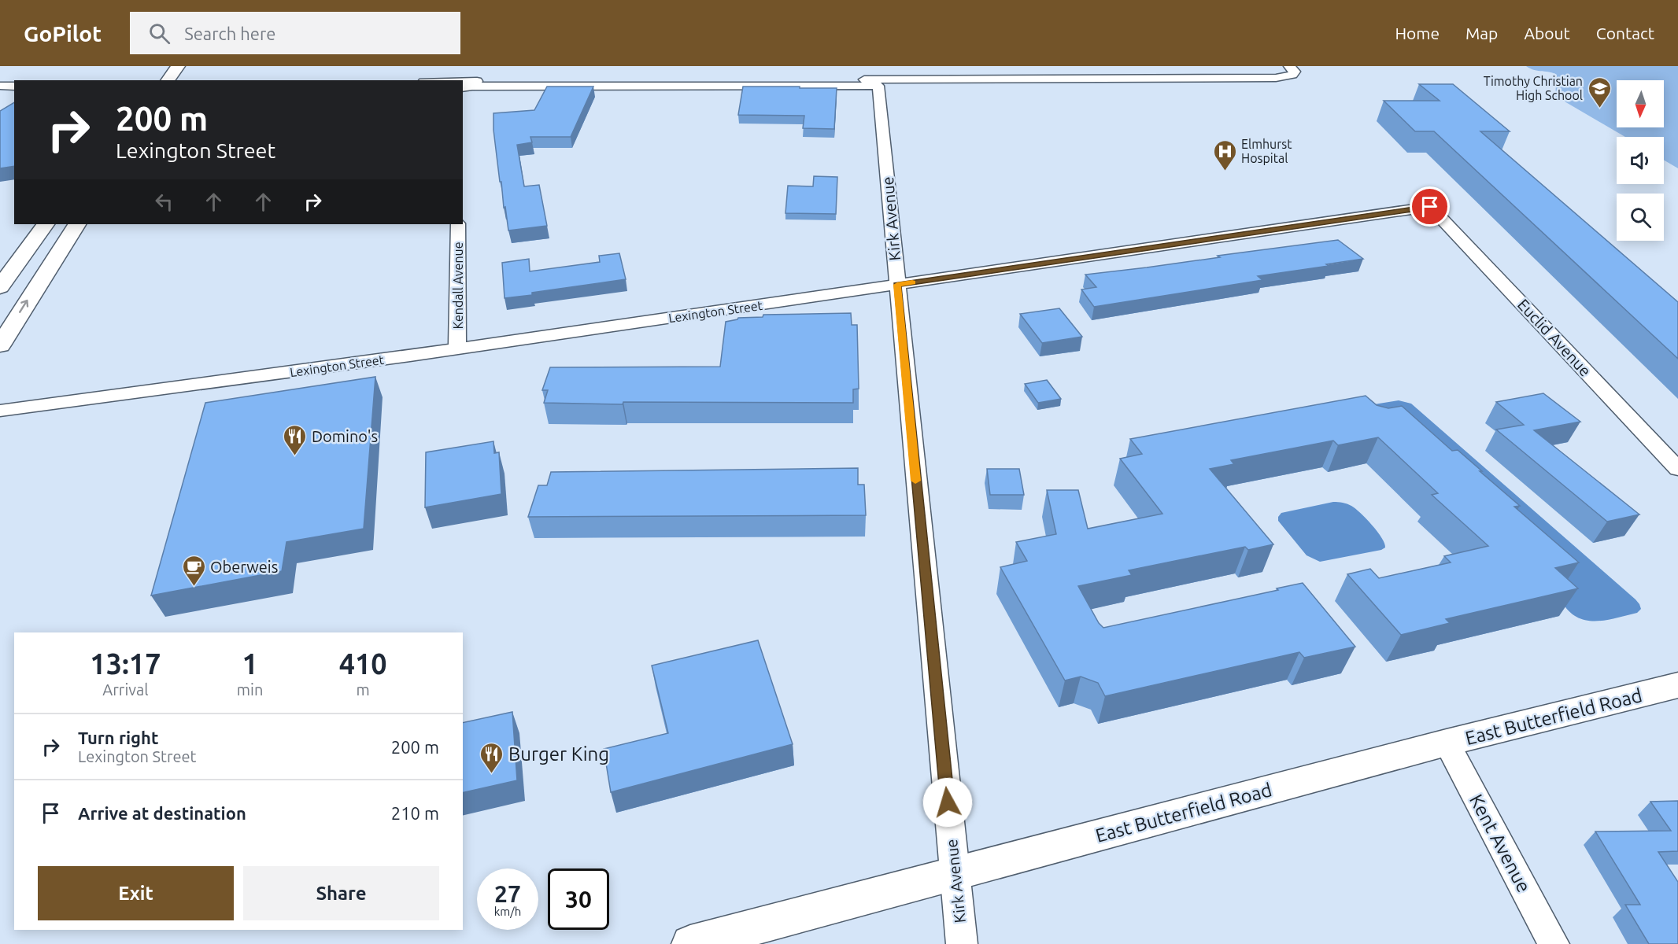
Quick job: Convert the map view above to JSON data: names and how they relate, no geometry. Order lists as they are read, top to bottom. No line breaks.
{"streets":{"main road":["East Butterfield Road"],"street":["Kirk Avenue","Kendall Avenue","Lexington Street","Euclid Avenue","Kent Avenue"]},"crossings":[["Kirk Avenue","Lexington Street"],["Kirk Avenue","East Butterfield Road"],["Kendall Avenue","Lexington Street"],["Lexington Street","Euclid Avenue"],["East Butterfield Road","Kent Avenue"]],"places":{"school or university":["Timothy Christian High School"],"hospital":["Elmhurst Hospital"],"restaurant":["Domino's","Burger King"],"cafe":["Oberweis"]},"north":"bottom","page":{"header":"GoPilot","search":"Search here","nav":["Home","Map","About","Contact"],"turn":["200 m","Lexington Street"],"eta":["13:17","Arrival","1","min","410","m"],"list":[{"name":"Turn right","note":"Lexington Street","value":"200 m"},{"name":"Arrive at destination","value":"210 m"}],"buttons":["Exit","Share"],"speed":"27 km/h","limit":"30"}}
